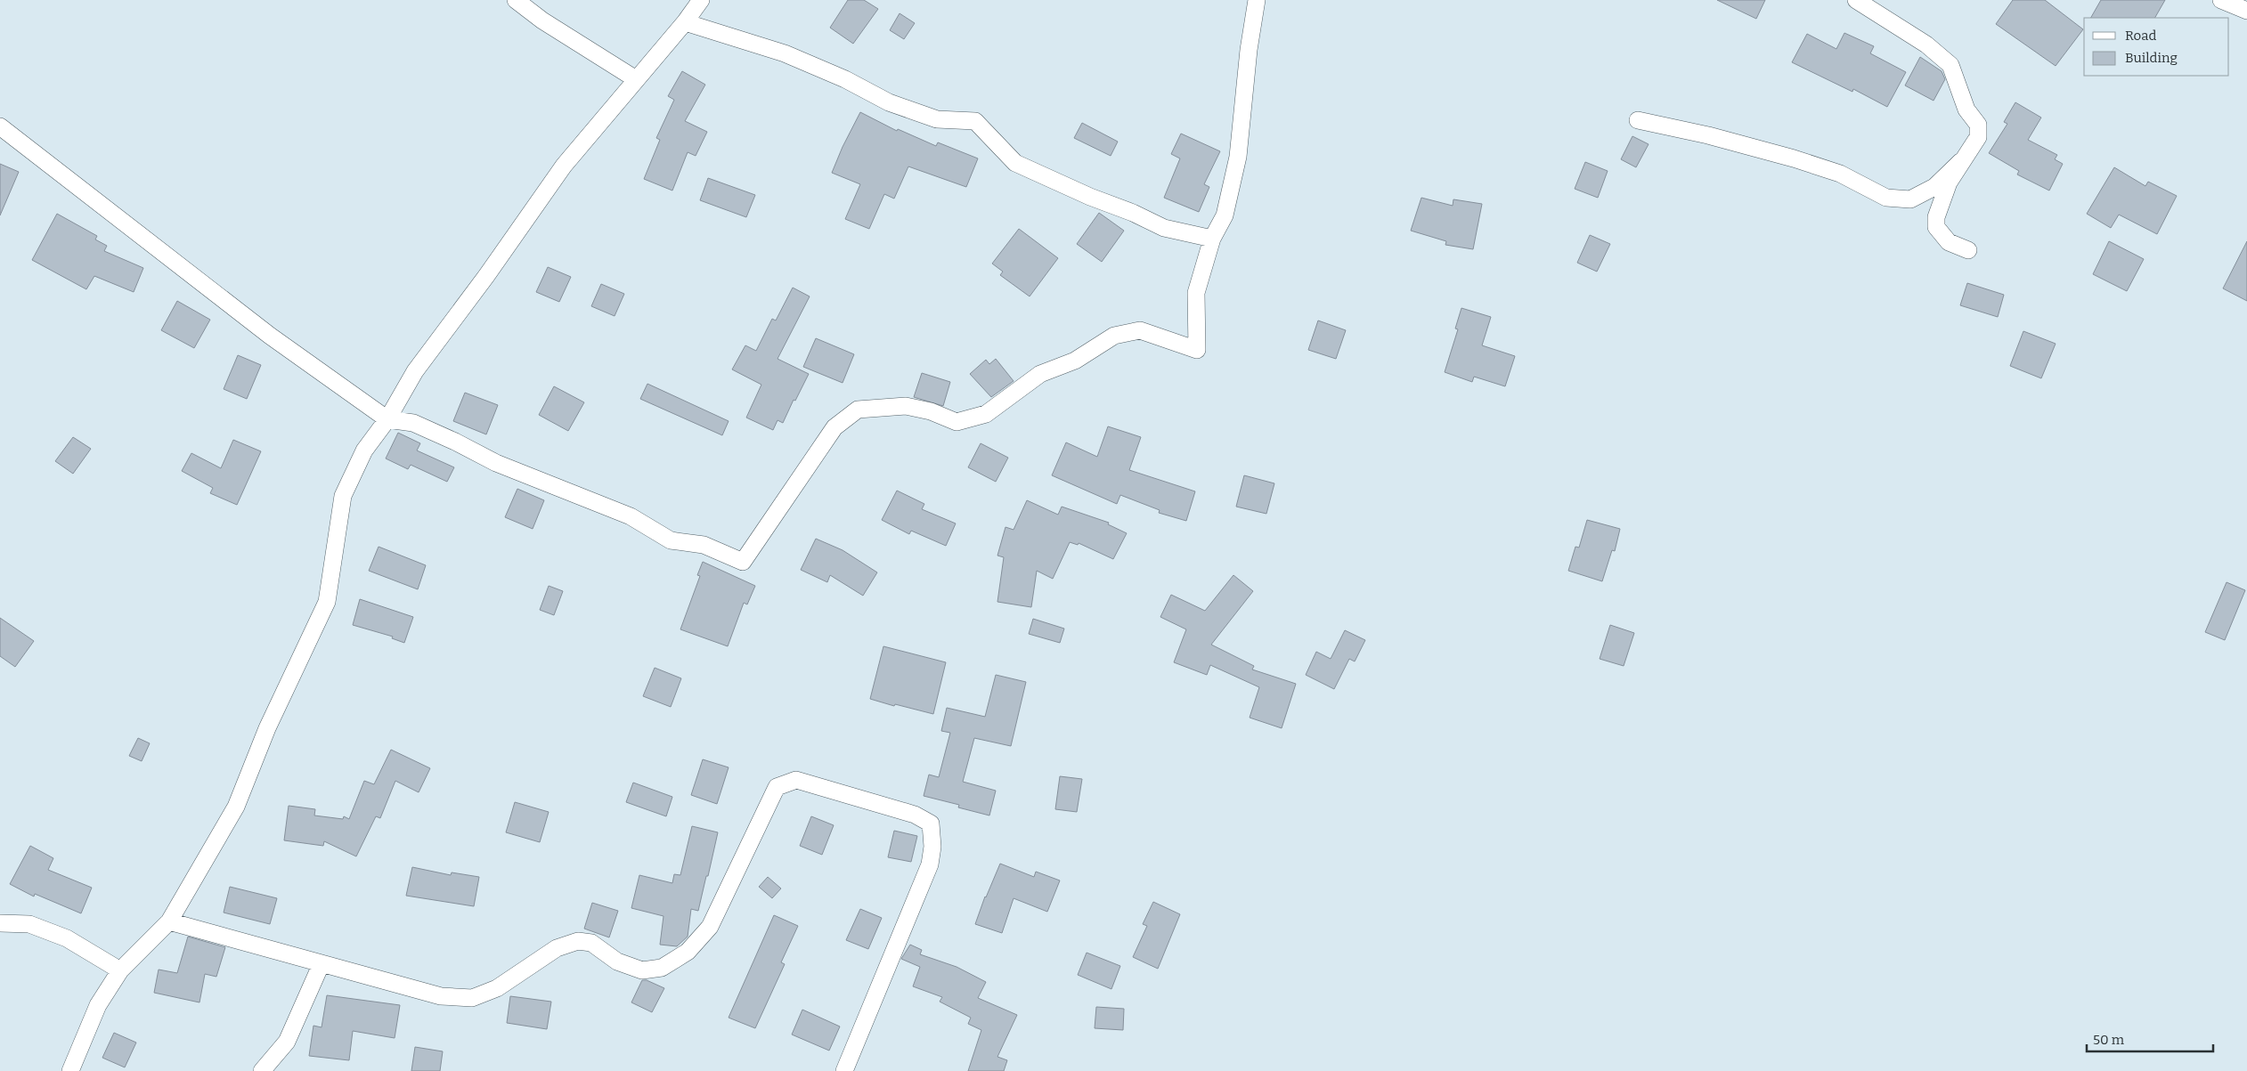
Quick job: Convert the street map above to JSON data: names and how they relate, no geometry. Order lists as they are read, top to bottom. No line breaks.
{"legend":["Road","Building"],"scale_bar":"50 m"}
